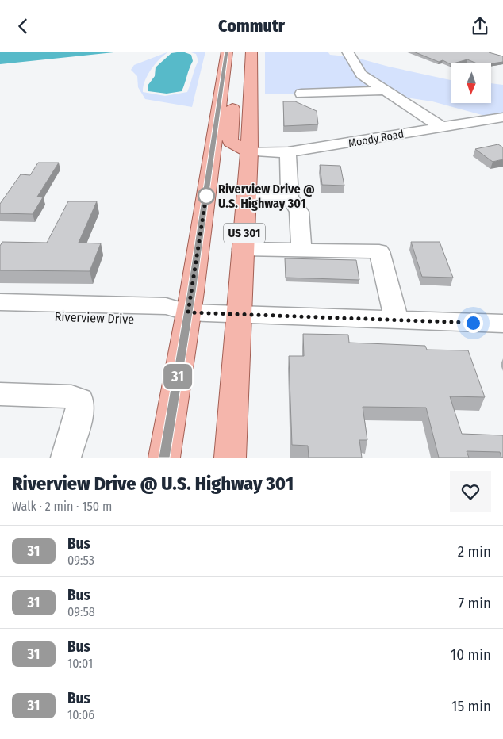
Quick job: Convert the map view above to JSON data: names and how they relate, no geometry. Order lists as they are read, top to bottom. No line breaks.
{"streets":{"main road":["US 301"],"street":["Moody Road","Riverview Drive"]},"crossings":[["Moody Road","US 301"],["US 301","Riverview Drive"]],"places":["Riverview Drive @ U.S. Highway 301"],"lines":["bus line 31"],"north":"bottom","page":{"header":"Commutr","on_map":"31","heading":["Riverview Drive @ U.S. Highway 301","Walk · 2 min · 150 m"],"list":[{"mark":"31","name":"Bus","note":"09:53","value":"2 min"},{"mark":"31","name":"Bus","note":"09:58","value":"7 min"},{"mark":"31","name":"Bus","note":"10:01","value":"10 min"},{"mark":"31","name":"Bus","note":"10:06","value":"15 min"}]}}
